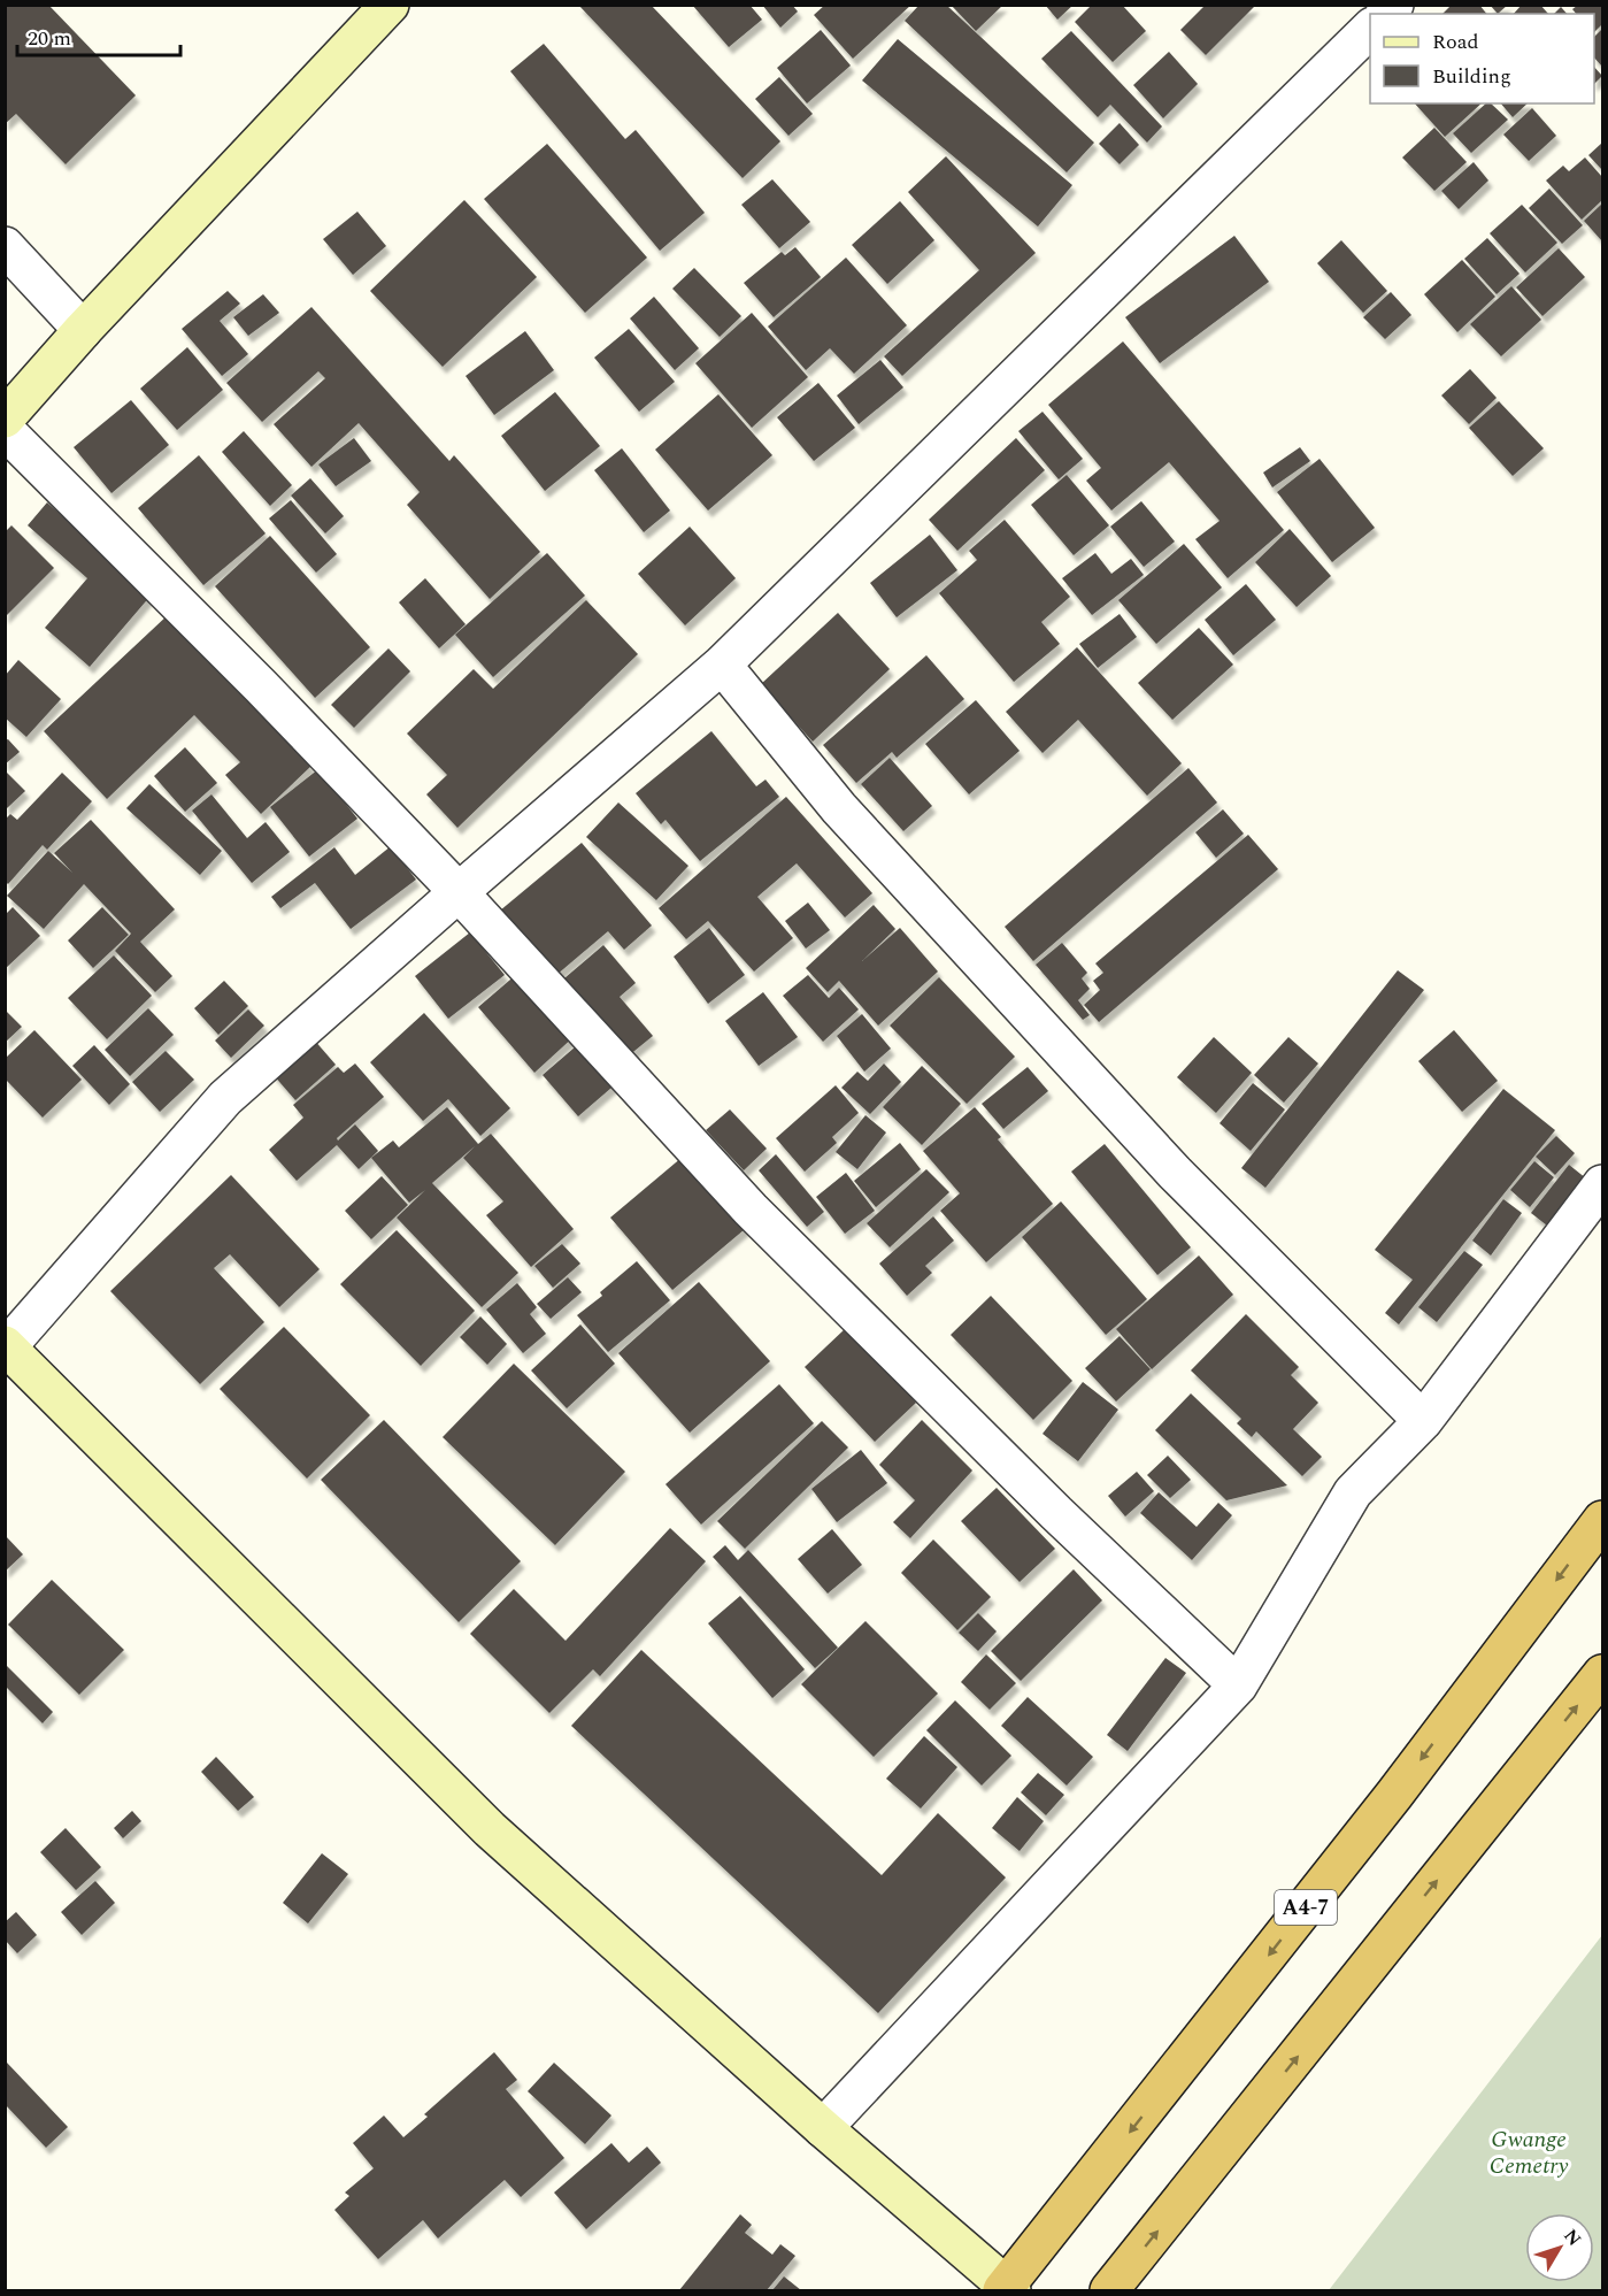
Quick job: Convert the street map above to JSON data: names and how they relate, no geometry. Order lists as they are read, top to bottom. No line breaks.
{"streets":{"highway":["A4-7"]},"parks":["Gwange Cemetry"],"legend":["Road","Building"],"scale_bar":"20 m","north":"top right"}
